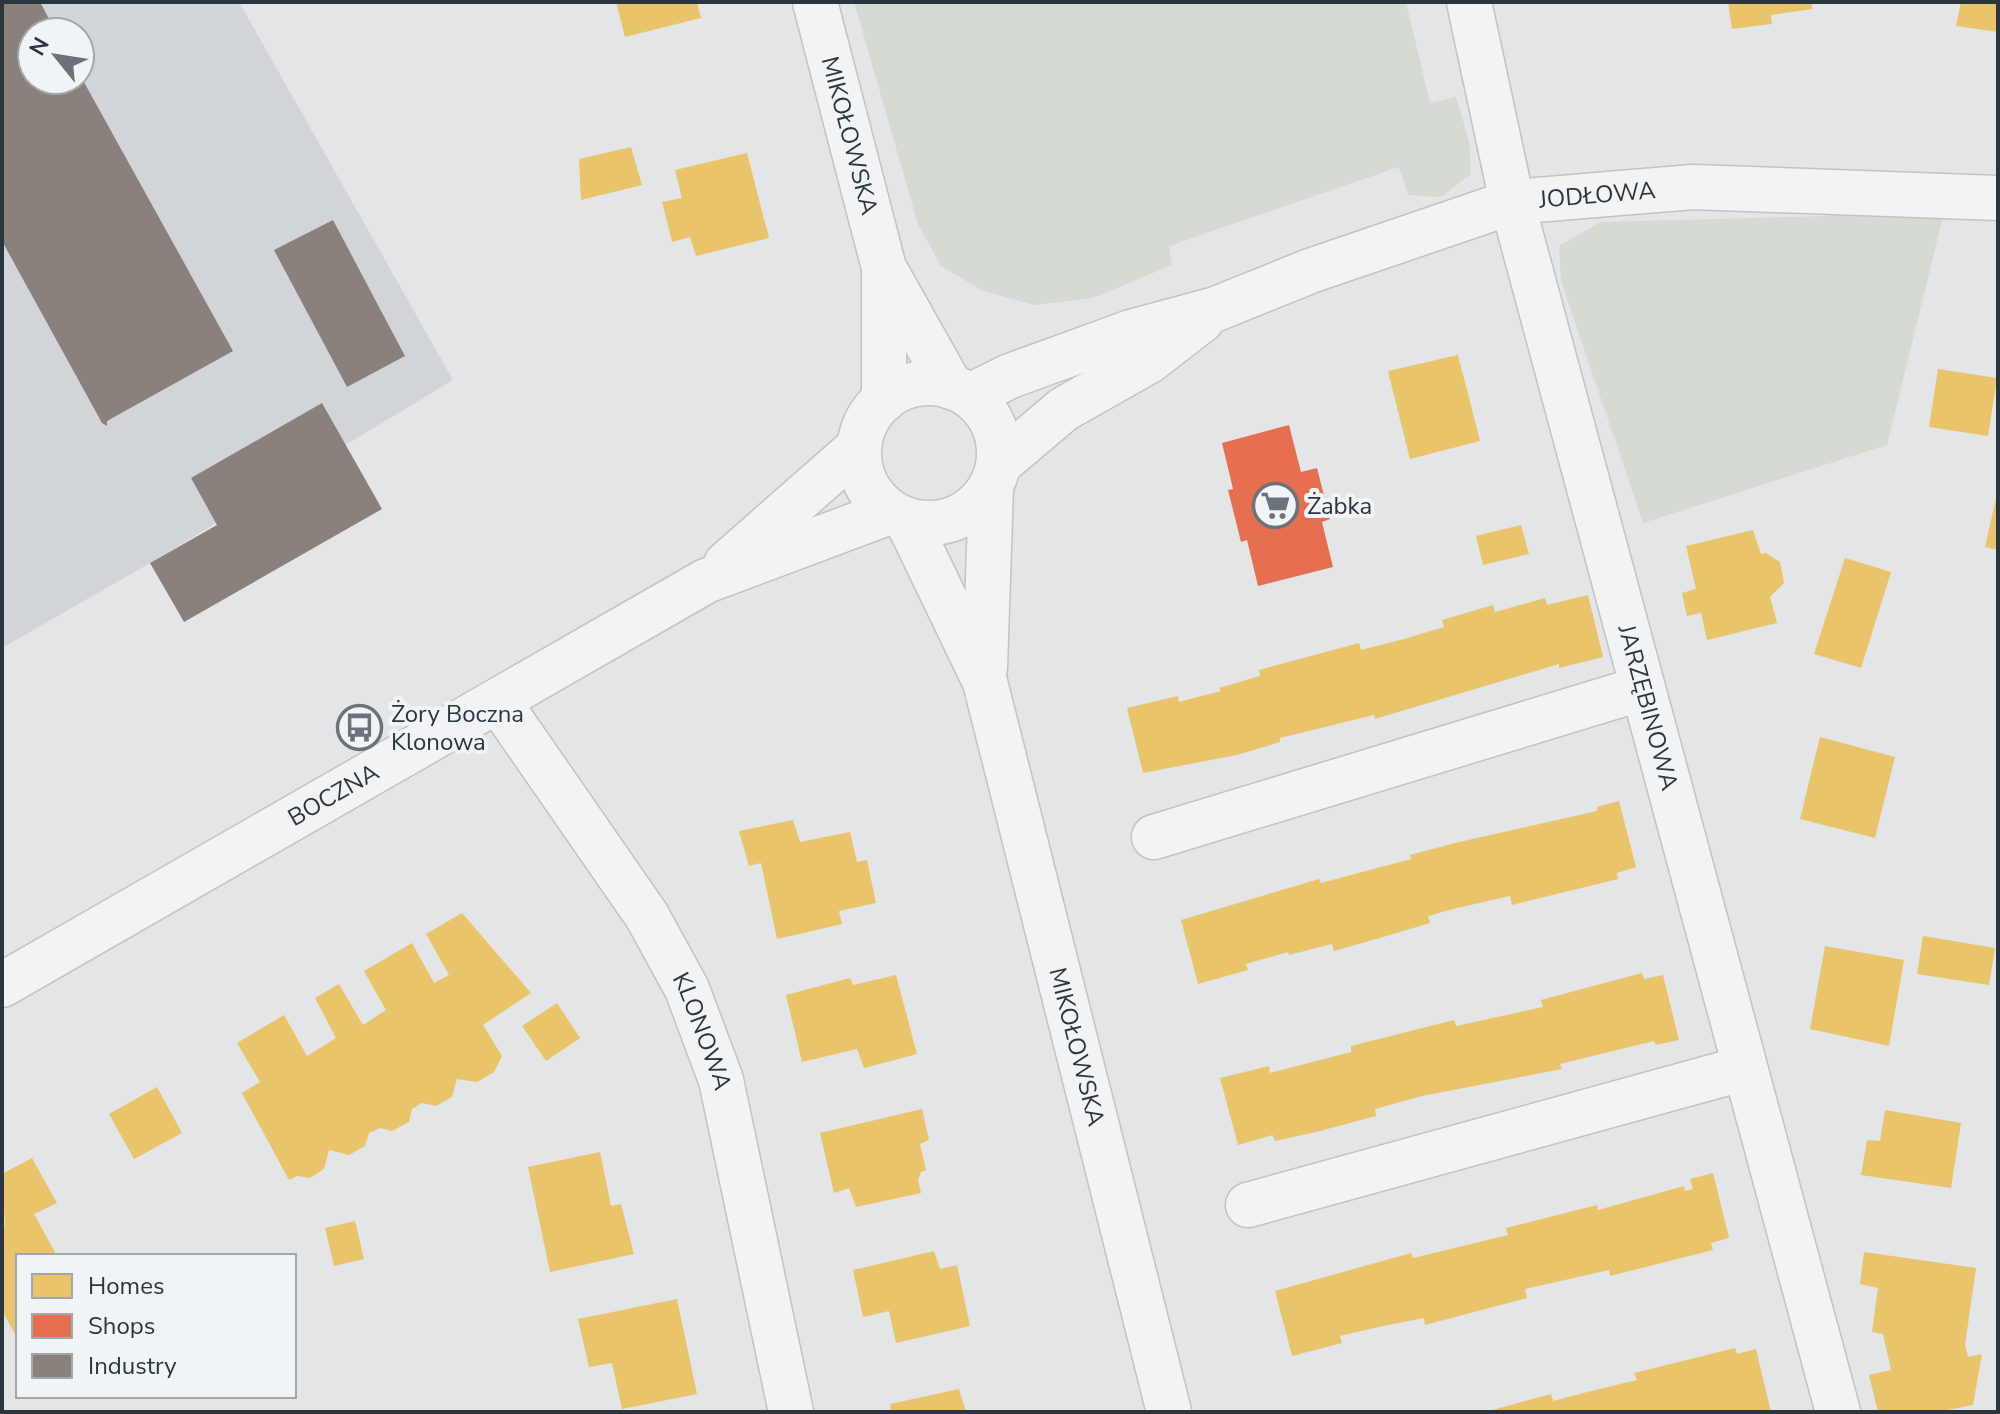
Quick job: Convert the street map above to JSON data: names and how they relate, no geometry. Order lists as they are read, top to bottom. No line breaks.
{"streets":{"street":["MIKOŁOWSKA","JODŁOWA","JARZĘBINOWA","BOCZNA","KLONOWA"]},"crossings":[["MIKOŁOWSKA","JODŁOWA"],["MIKOŁOWSKA","BOCZNA"],["JODŁOWA","JARZĘBINOWA"],["JODŁOWA","BOCZNA"],["BOCZNA","KLONOWA"]],"places":{"supermarket":["Żabka"],"bus stop":["Żory Boczna Klonowa"]},"legend":["Homes","Shops","Industry"],"north":"top left"}
